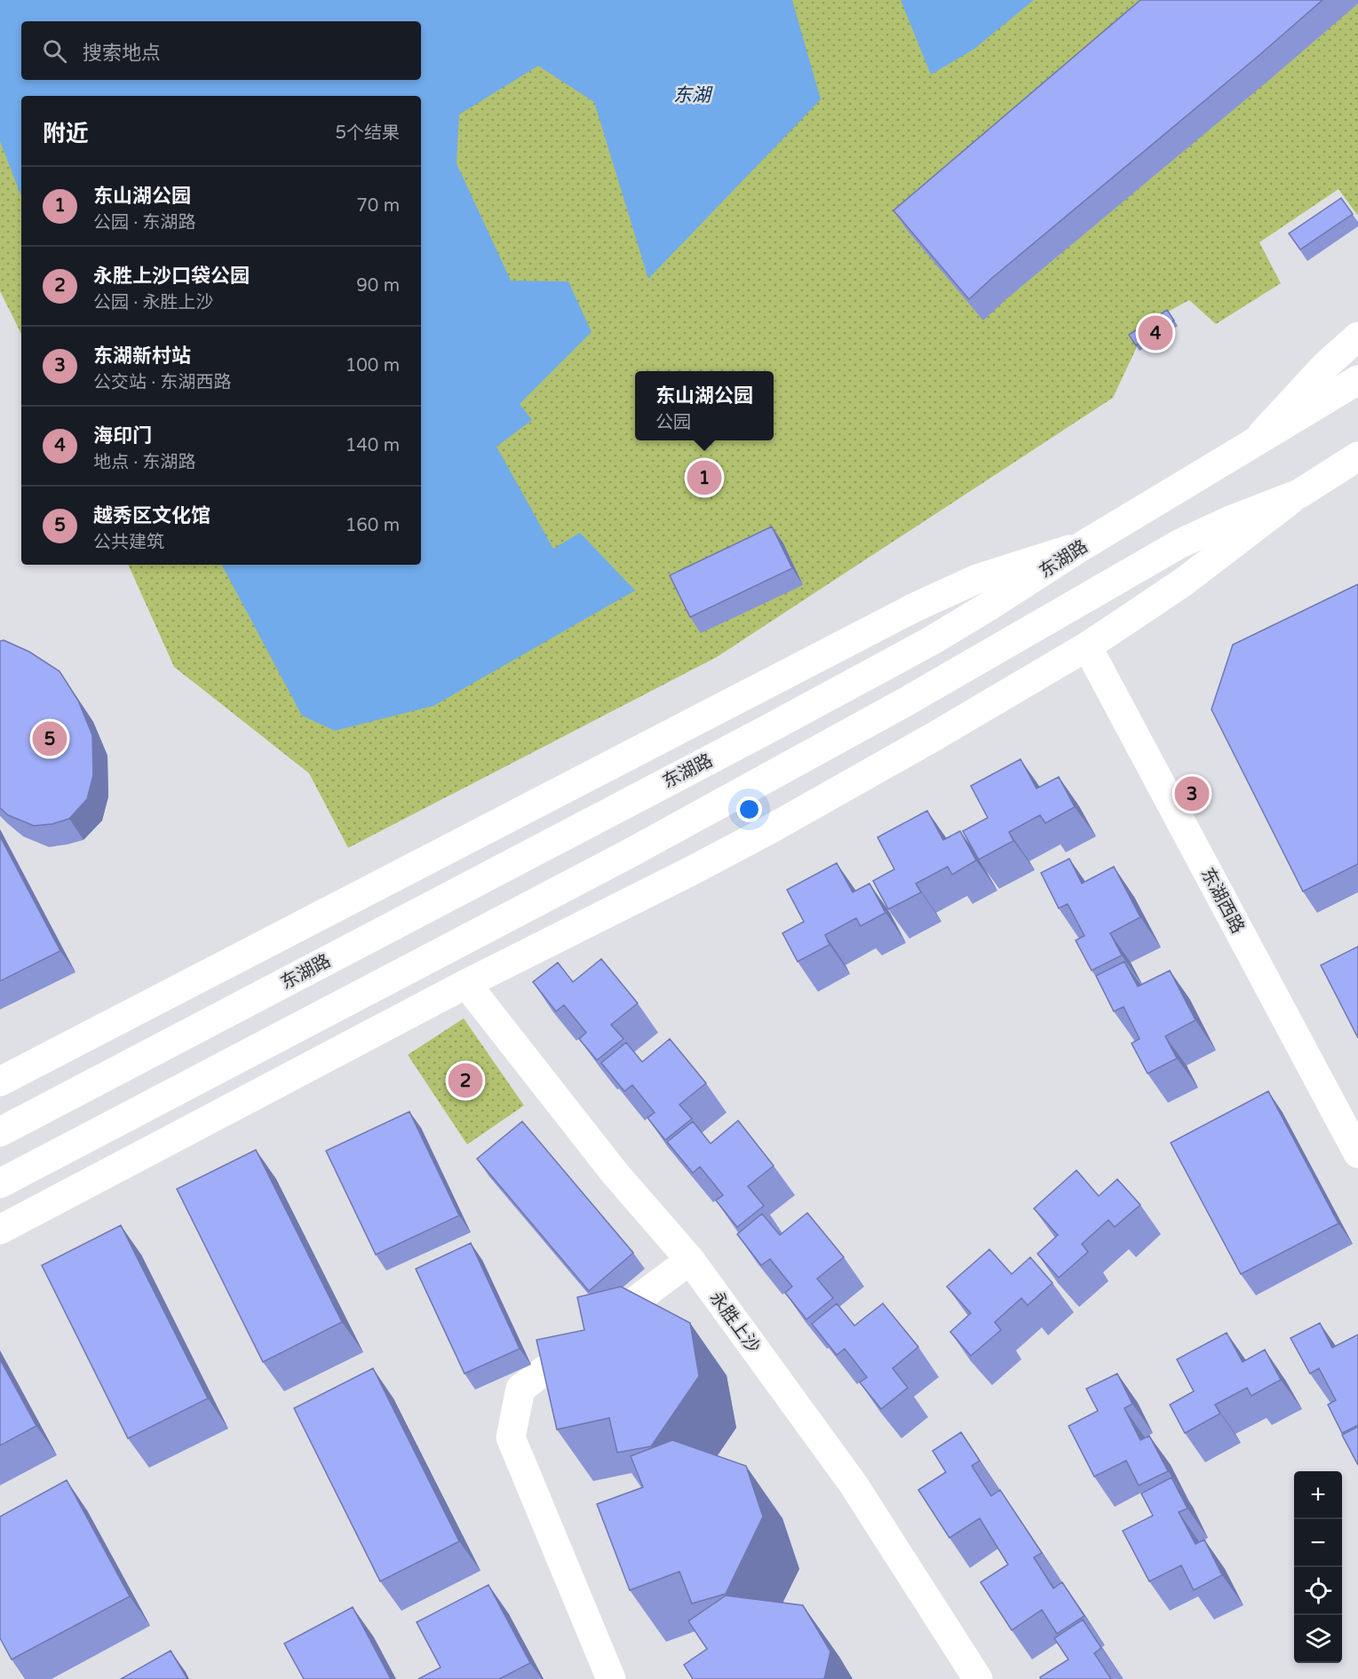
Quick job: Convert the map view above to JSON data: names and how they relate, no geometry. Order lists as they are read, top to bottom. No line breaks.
{"streets":{"main road":["东湖路","东湖西路","永胜上沙"]},"water":["东湖"],"page":{"search":"搜索地点","heading":["附近","5个结果"],"list":[{"mark":"1","name":"东山湖公园","note":"公园 · 东湖路","value":"70 m"},{"mark":"2","name":"永胜上沙口袋公园","note":"公园 · 永胜上沙","value":"90 m"},{"mark":"3","name":"东湖新村站","note":"公交站 · 东湖西路","value":"100 m"},{"mark":"4","name":"海印门","note":"地点 · 东湖路","value":"140 m"},{"mark":"5","name":"越秀区文化馆","note":"公共建筑","value":"160 m"}],"pins":["4","1","5","3","2"],"popup":["东山湖公园","公园"],"map_buttons":["+","−"]}}
